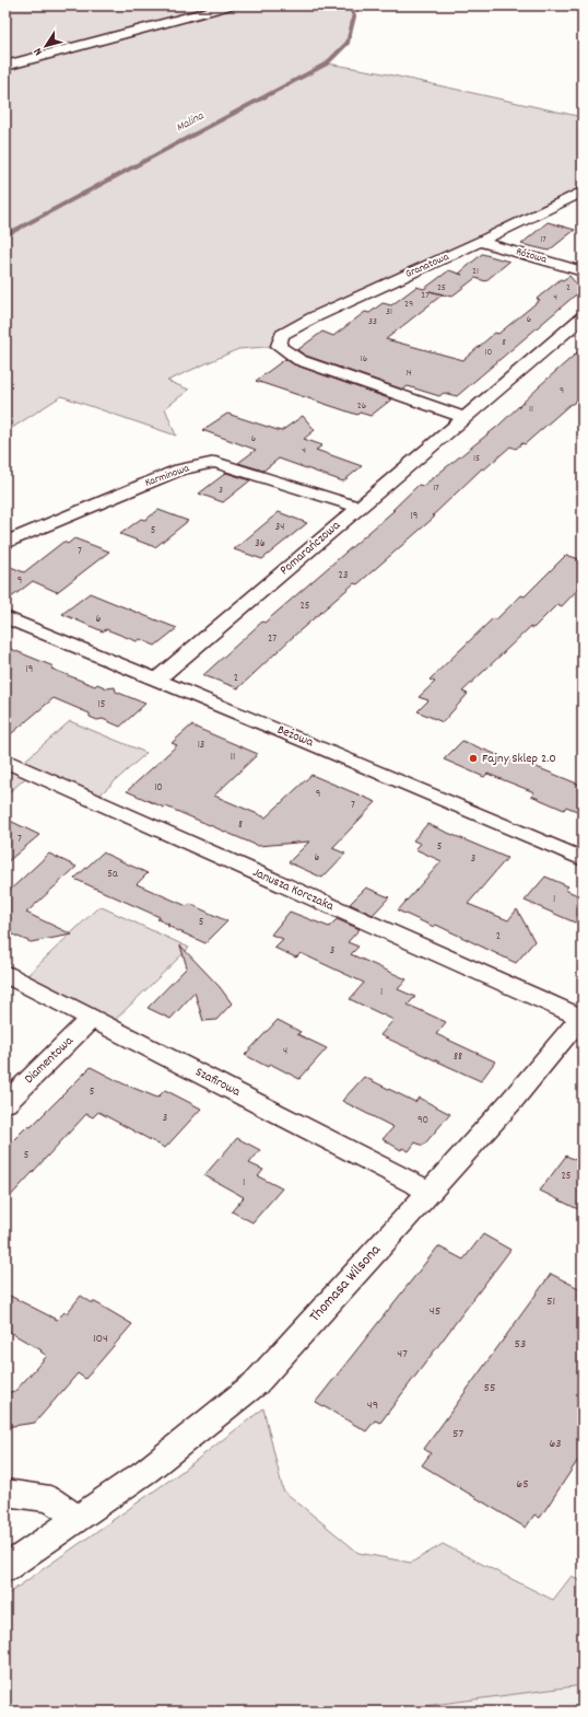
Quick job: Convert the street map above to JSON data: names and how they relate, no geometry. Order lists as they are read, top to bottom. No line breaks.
{"streets":{"street":["Różowa","Granatowa","Karminowa","Pomarańczowa","Beżowa","Janusza Korczaka","Diamentowa","Szafirowa","Thomasa Wilsona"]},"crossings":[["Różowa","Granatowa"],["Granatowa","Pomarańczowa"],["Karminowa","Pomarańczowa"],["Pomarańczowa","Beżowa"],["Janusza Korczaka","Thomasa Wilsona"],["Diamentowa","Szafirowa"],["Szafirowa","Thomasa Wilsona"]],"water":["Malina"],"places":["Fajny Sklep 2.0"],"house_numbers":["17","21","25","2","27","4","29","31","6","33","8","10","16","14","9","26","11","6","4","15","17","3","19","34","5","36","7","23","9","25","6","27","19","2","15","13","11","10","9","7","8","7","5","6","3","5a","1","5","2","3","1","4","88","5","3","90","5","25","1","51","45","104","53","47","55","49","57","63","65"],"north":"bottom left"}
